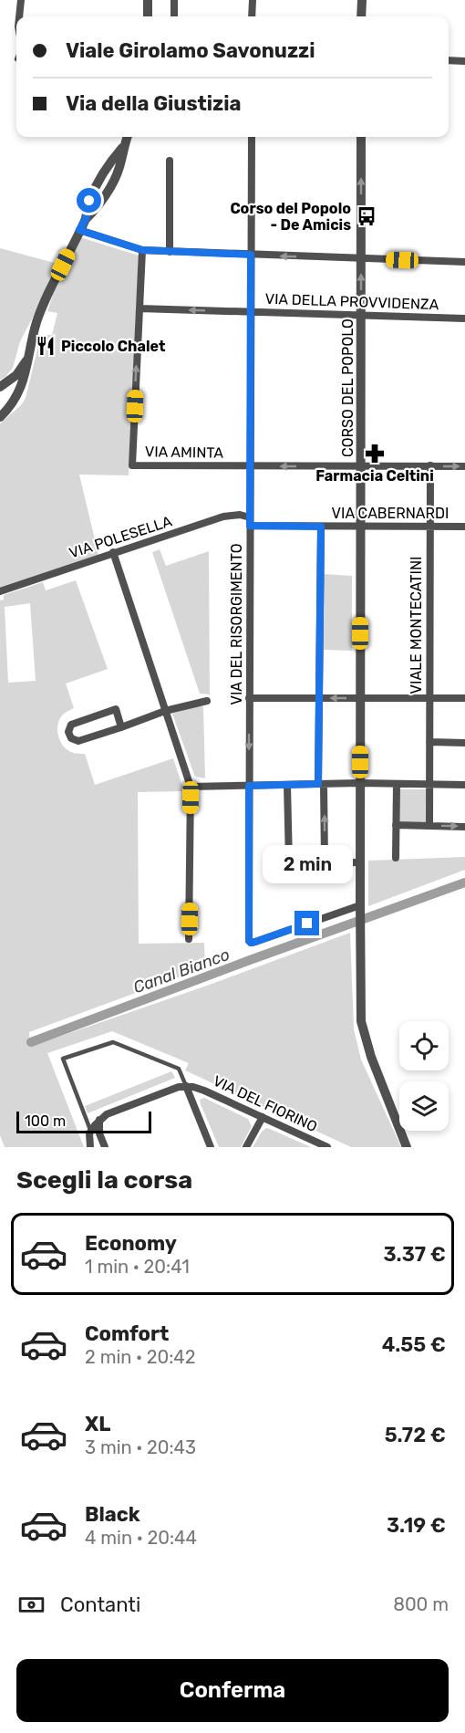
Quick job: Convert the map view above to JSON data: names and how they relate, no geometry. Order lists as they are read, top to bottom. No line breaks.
{"streets":{"street":["VIA DELLA PROVVIDENZA","CORSO DEL POPOLO","VIA AMINTA","VIA CABERNARDI","VIA POLESELLA","VIA DEL RISORGIMENTO","VIALE MONTECATINI","VIA DEL FIORINO"]},"crossings":[["VIA DELLA PROVVIDENZA","CORSO DEL POPOLO"],["VIA DELLA PROVVIDENZA","VIA AMINTA"],["VIA DELLA PROVVIDENZA","VIA DEL RISORGIMENTO"],["CORSO DEL POPOLO","VIA AMINTA"],["CORSO DEL POPOLO","VIA CABERNARDI"],["CORSO DEL POPOLO","VIA DEL RISORGIMENTO"],["VIA AMINTA","VIA DEL RISORGIMENTO"],["VIA AMINTA","VIALE MONTECATINI"],["VIA CABERNARDI","VIA DEL RISORGIMENTO"],["VIA CABERNARDI","VIALE MONTECATINI"],["VIA POLESELLA","VIA DEL RISORGIMENTO"]],"water":["Canal Bianco"],"places":{"bus stop":["Corso del Popolo - De Amicis"],"restaurant":["Piccolo Chalet"],"pharmacy":["Farmacia Celtini"]},"scale_bar":"100 m","page":{"banner":["Viale Girolamo Savonuzzi","Via della Giustizia"],"bubble":"2 min","scale":"100 m","heading":"Scegli la corsa","list":[{"name":"Economy","note":"1 min · 20:41","value":"3.37 €"},{"name":"Comfort","note":"2 min · 20:42","value":"4.55 €"},{"name":"XL","note":"3 min · 20:43","value":"5.72 €"},{"name":"Black","note":"4 min · 20:44","value":"3.19 €"}],"pay":["Contanti","800 m"],"buttons":"Conferma"}}
